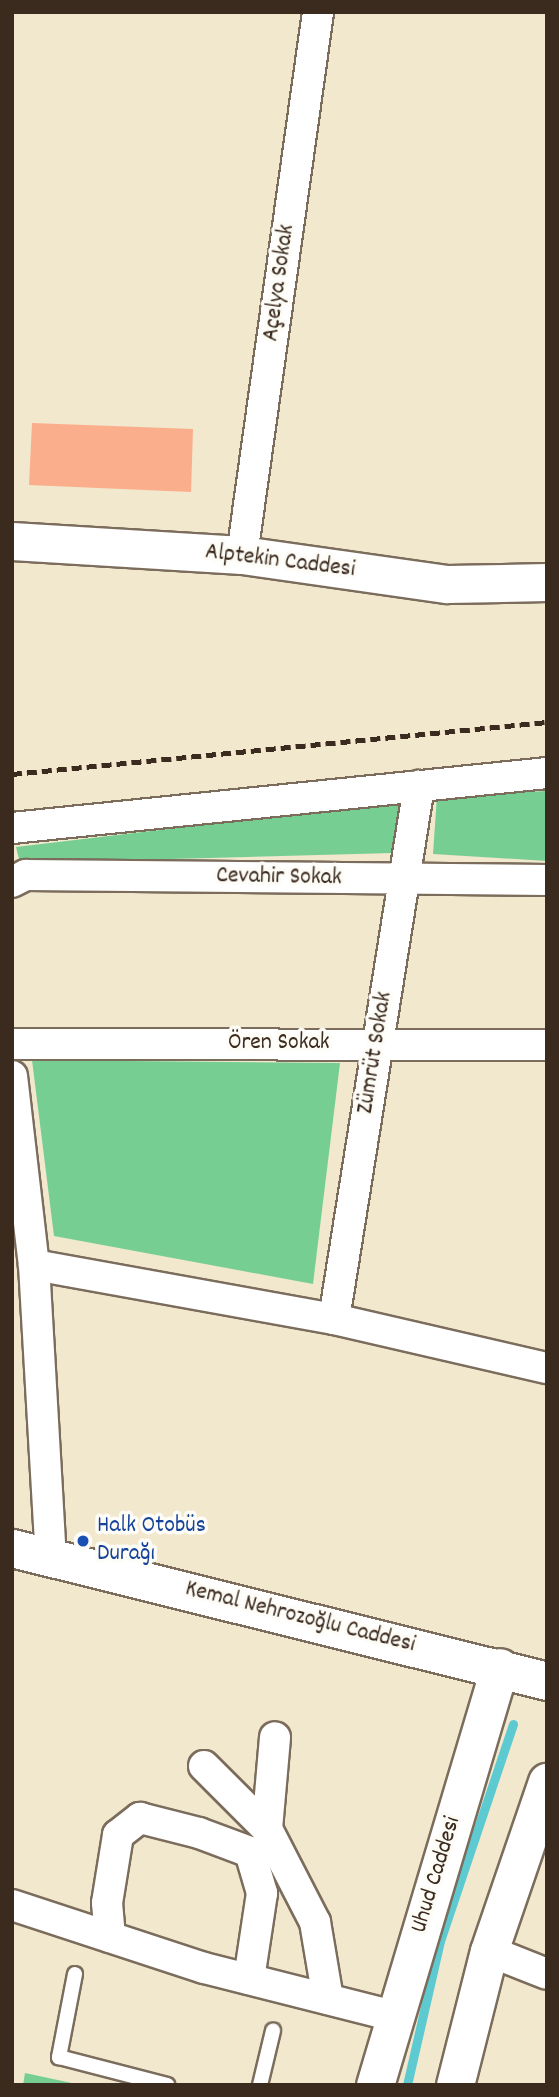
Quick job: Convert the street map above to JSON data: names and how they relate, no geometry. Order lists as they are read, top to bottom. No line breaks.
{"streets":{"street":["Açelya Sokak","Alptekin Caddesi","Cevahir Sokak","Ören Sokak","Zümrüt Sokak","Kemal Nehrozoğlu Caddesi","Uhud Caddesi"]},"crossings":[["Açelya Sokak","Alptekin Caddesi"],["Cevahir Sokak","Zümrüt Sokak"],["Ören Sokak","Zümrüt Sokak"],["Kemal Nehrozoğlu Caddesi","Uhud Caddesi"]],"places":["Halk Otobüs Durağı"]}
